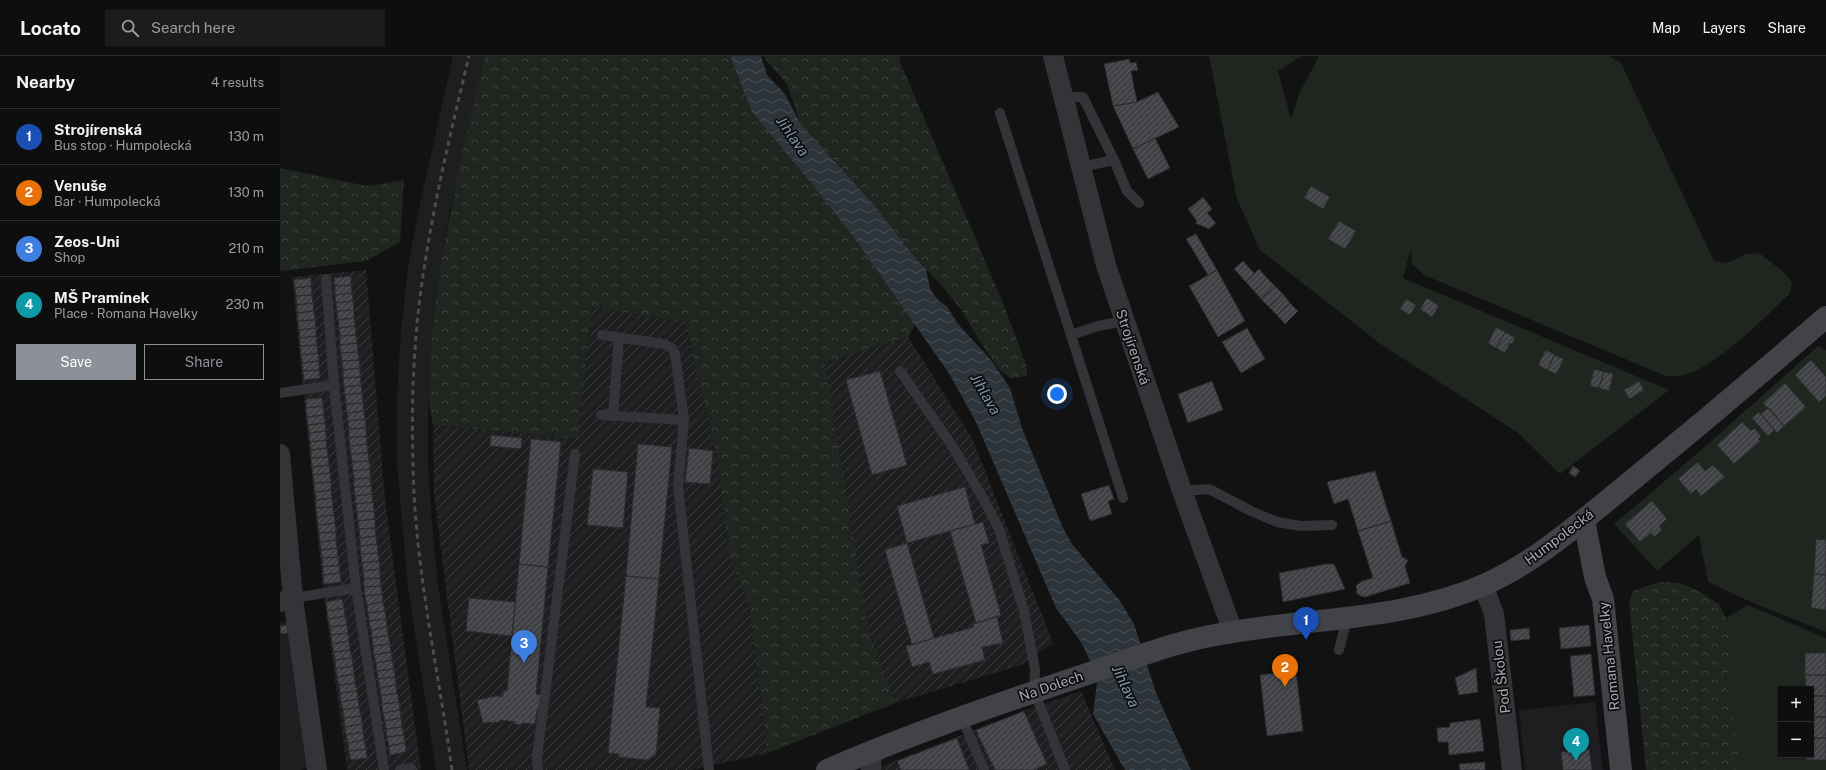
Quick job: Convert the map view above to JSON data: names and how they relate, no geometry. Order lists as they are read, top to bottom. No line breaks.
{"streets":{"main road":["Humpolecká","Romana Havelky","Na Dolech"],"street":["Strojírenská","Pod Školou"]},"crossings":[["Strojírenská","Humpolecká"],["Strojírenská","Na Dolech"],["Humpolecká","Romana Havelky"],["Humpolecká","Pod Školou"],["Humpolecká","Na Dolech"]],"water":["Jihlava"],"page":{"header":"Locato","search":"Search here","nav":["Map","Layers","Share"],"heading":["Nearby","4 results"],"list":[{"mark":"1","name":"Strojírenská","note":"Bus stop · Humpolecká","value":"130 m"},{"mark":"2","name":"Venuše","note":"Bar · Humpolecká","value":"130 m"},{"mark":"3","name":"Zeos-Uni","note":"Shop","value":"210 m"},{"mark":"4","name":"MŠ Pramínek","note":"Place · Romana Havelky","value":"230 m"}],"buttons":["Save","Share"],"pins":["1","3","2","4"],"map_buttons":["+","−"]}}
